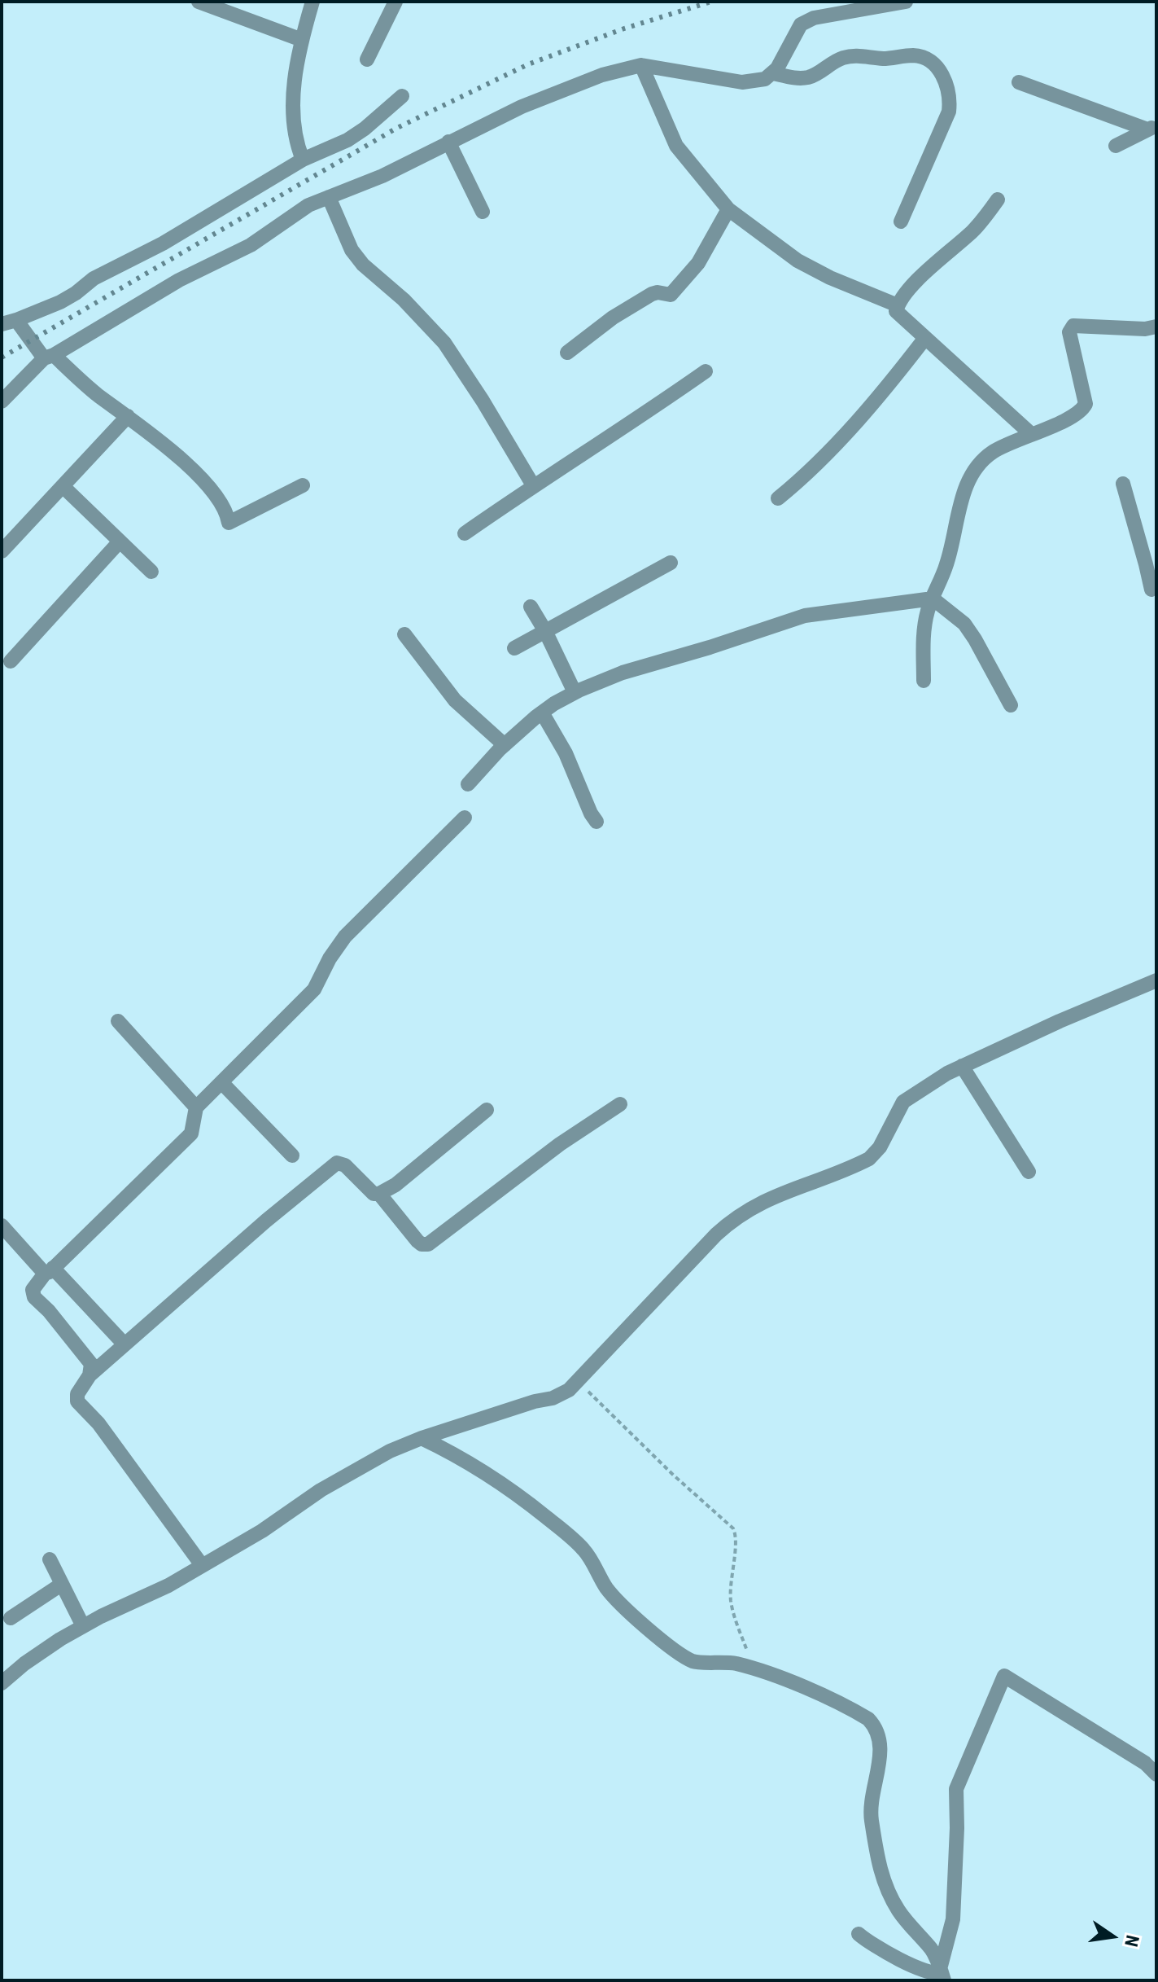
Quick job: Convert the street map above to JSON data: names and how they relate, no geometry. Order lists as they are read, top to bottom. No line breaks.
{"north":"right"}
